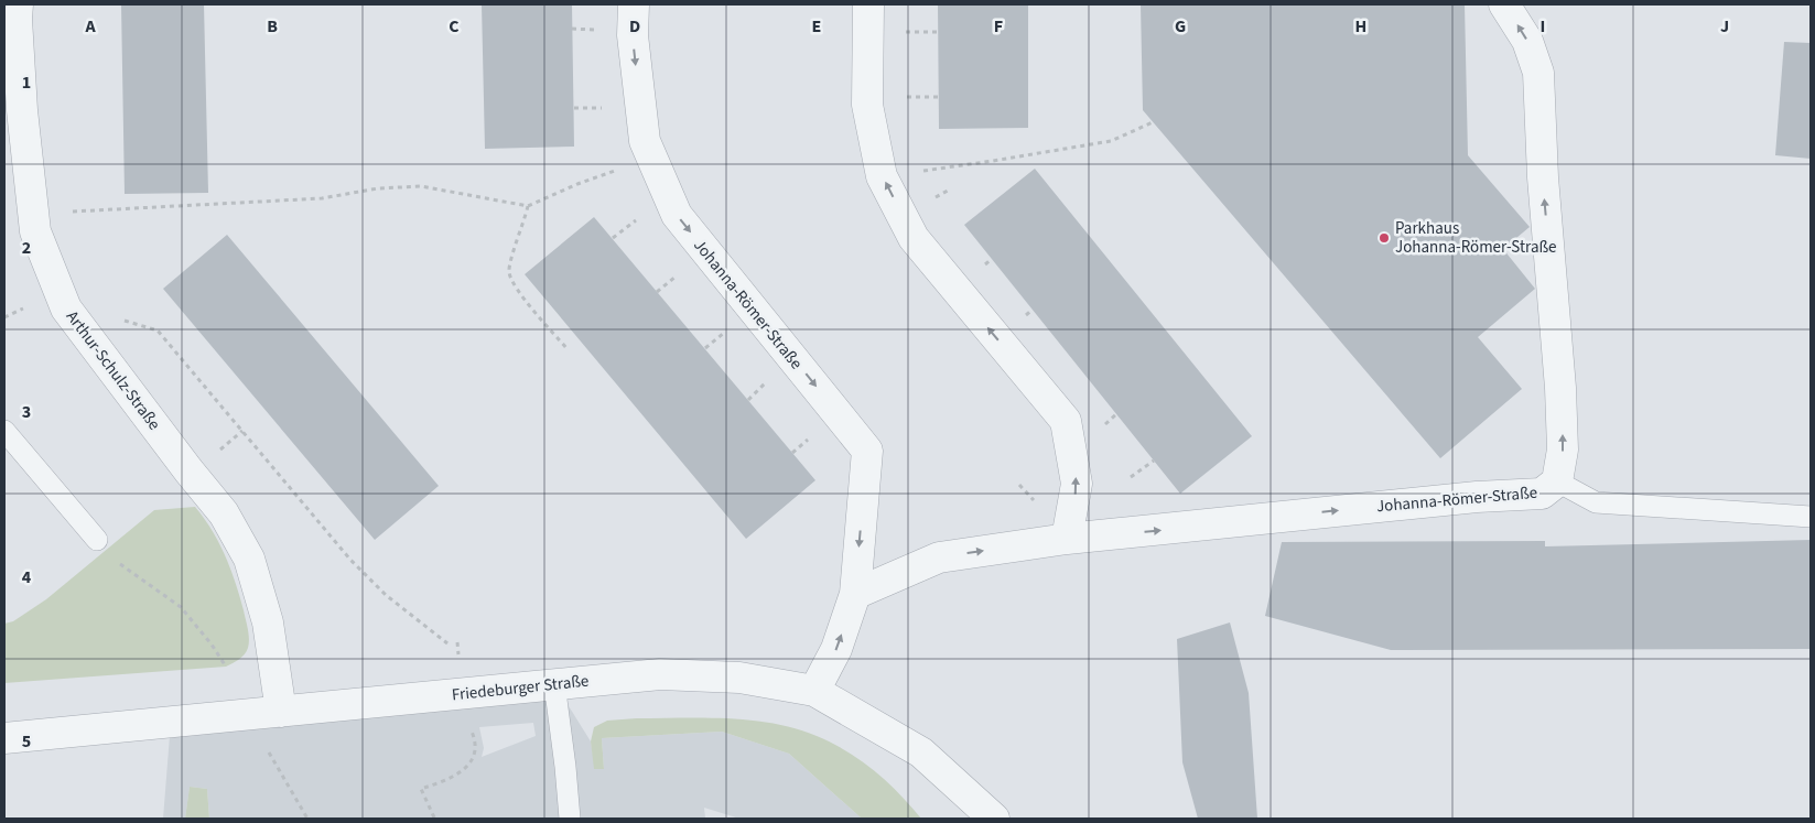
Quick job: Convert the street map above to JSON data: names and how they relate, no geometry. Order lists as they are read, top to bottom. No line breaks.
{"streets":{"street":["Johanna-Römer-Straße","Arthur-Schulz-Straße","Friedeburger Straße"]},"crossings":[["Johanna-Römer-Straße","Friedeburger Straße"],["Arthur-Schulz-Straße","Friedeburger Straße"]],"places":["Parkhaus Johanna-Römer-Straße"],"grid":{"columns":["A","B","C","D","E","F","G","H","I","J"],"rows":["1","2","3","4","5"]}}
